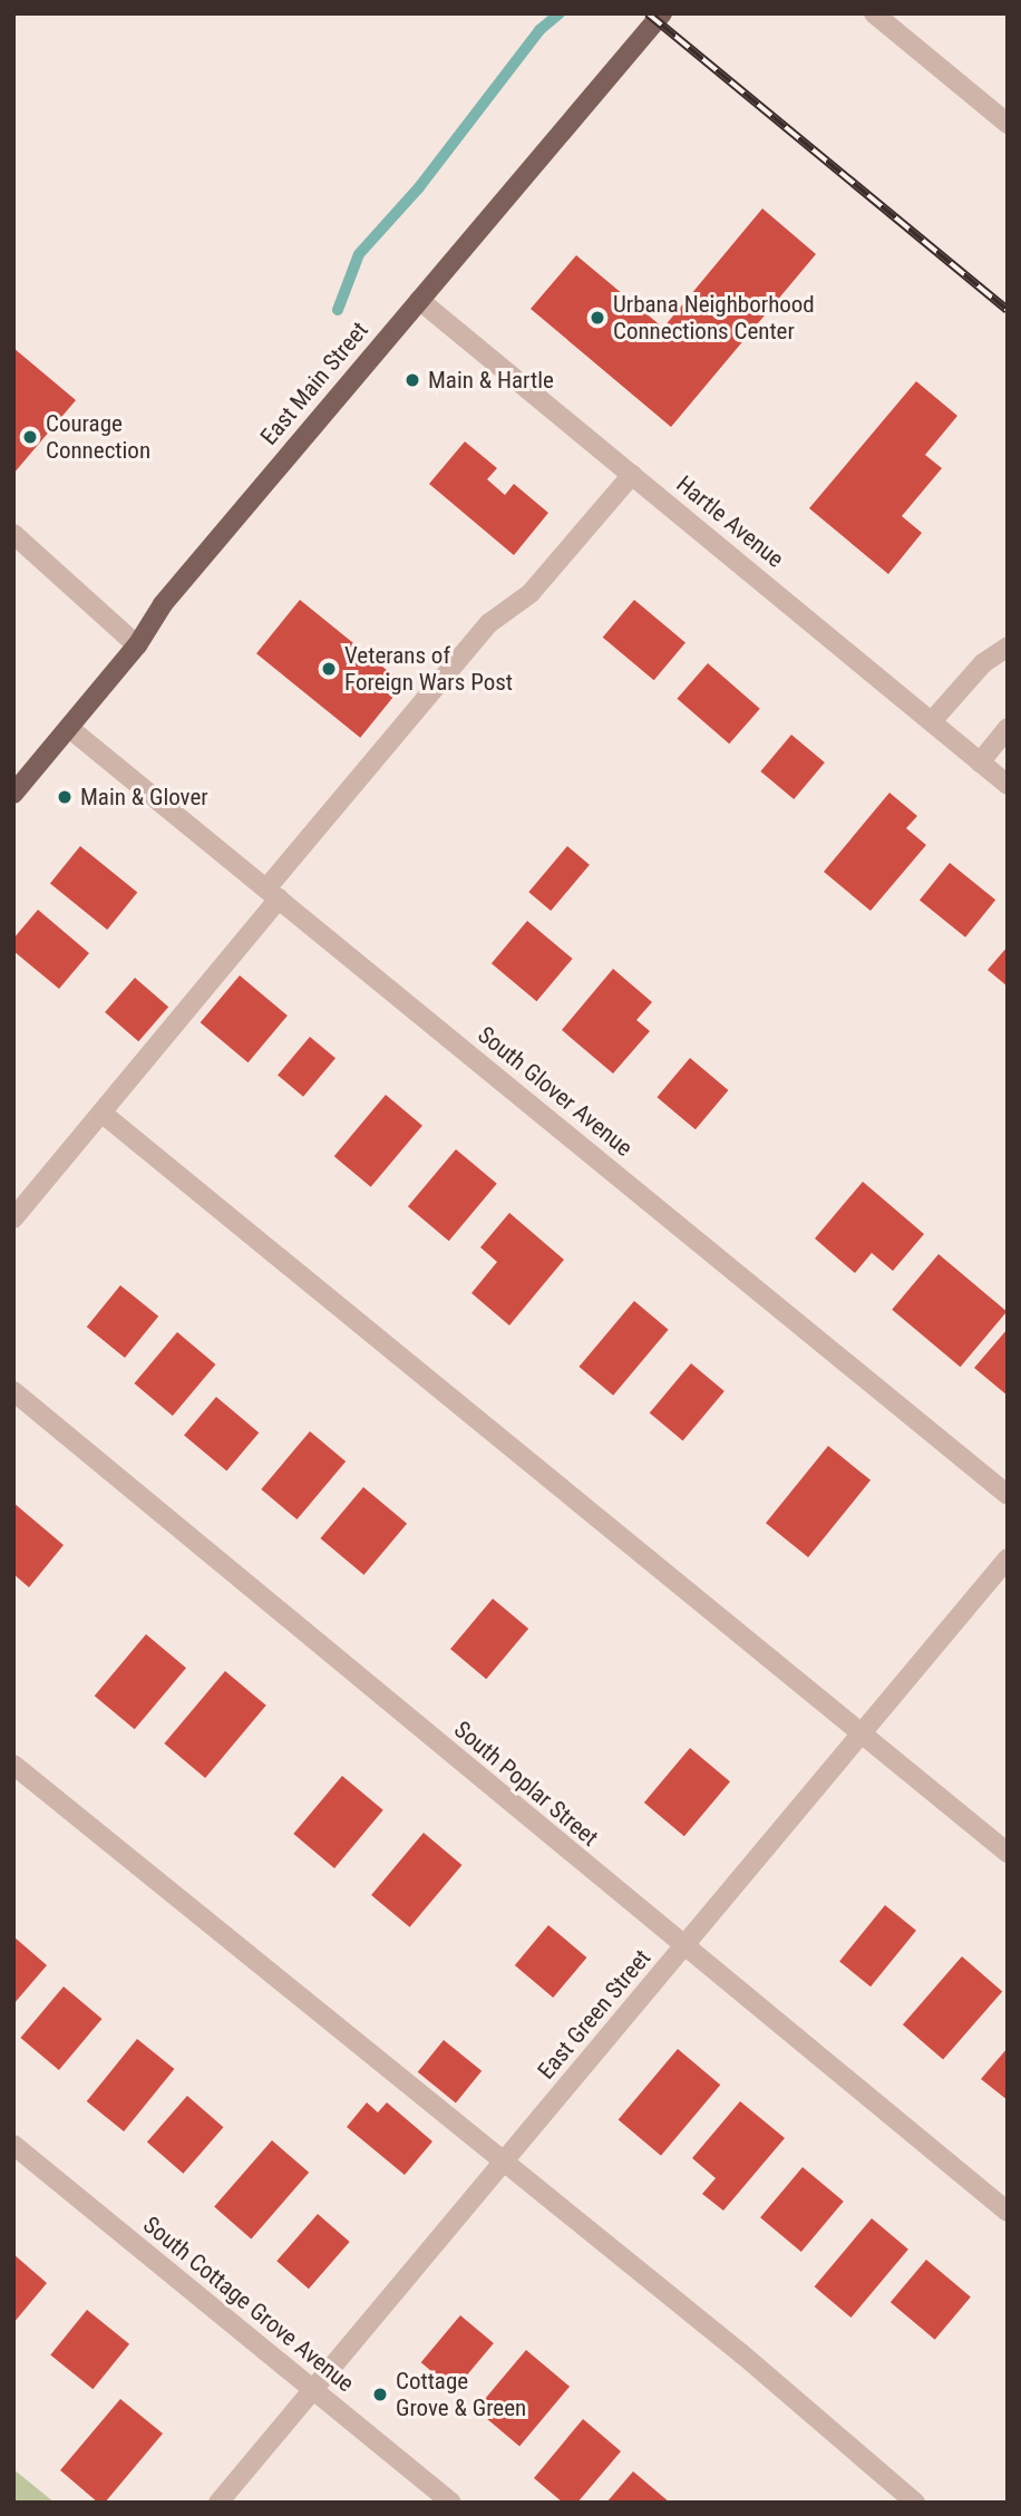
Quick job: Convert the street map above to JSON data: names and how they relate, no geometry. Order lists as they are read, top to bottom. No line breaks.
{"streets":{"main road":["East Main Street"],"street":["Hartle Avenue","South Glover Avenue","South Poplar Street","East Green Street","South Cottage Grove Avenue"]},"crossings":[["East Main Street","Hartle Avenue"],["East Main Street","South Glover Avenue"],["South Poplar Street","East Green Street"],["East Green Street","South Cottage Grove Avenue"]],"places":["Urbana Neighborhood Connections Center","Main & Hartle","Courage Connection","Veterans of Foreign Wars Post","Main & Glover","Cottage Grove & Green"]}
